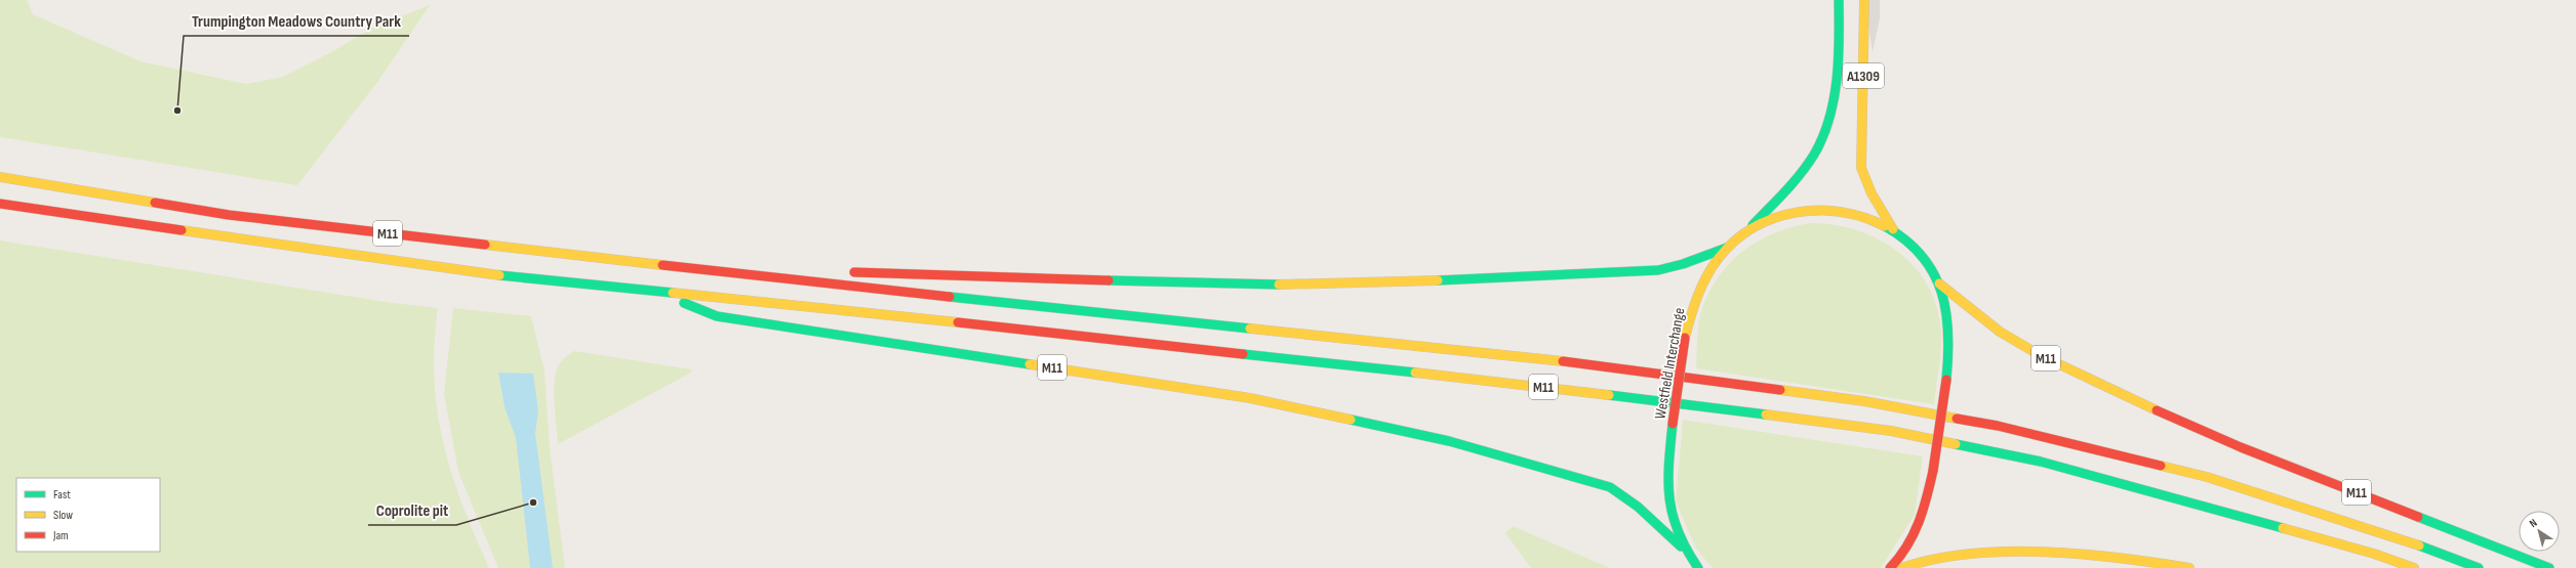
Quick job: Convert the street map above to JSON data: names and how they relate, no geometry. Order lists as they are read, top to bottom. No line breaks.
{"streets":{"main road":["A1309","M11","Westfield Interchange"]},"crossings":[["A1309","Westfield Interchange"],["M11","Westfield Interchange"]],"places":["Trumpington Meadows Country Park","Coprolite pit"],"legend":["Fast","Slow","Jam"],"north":"top left"}
